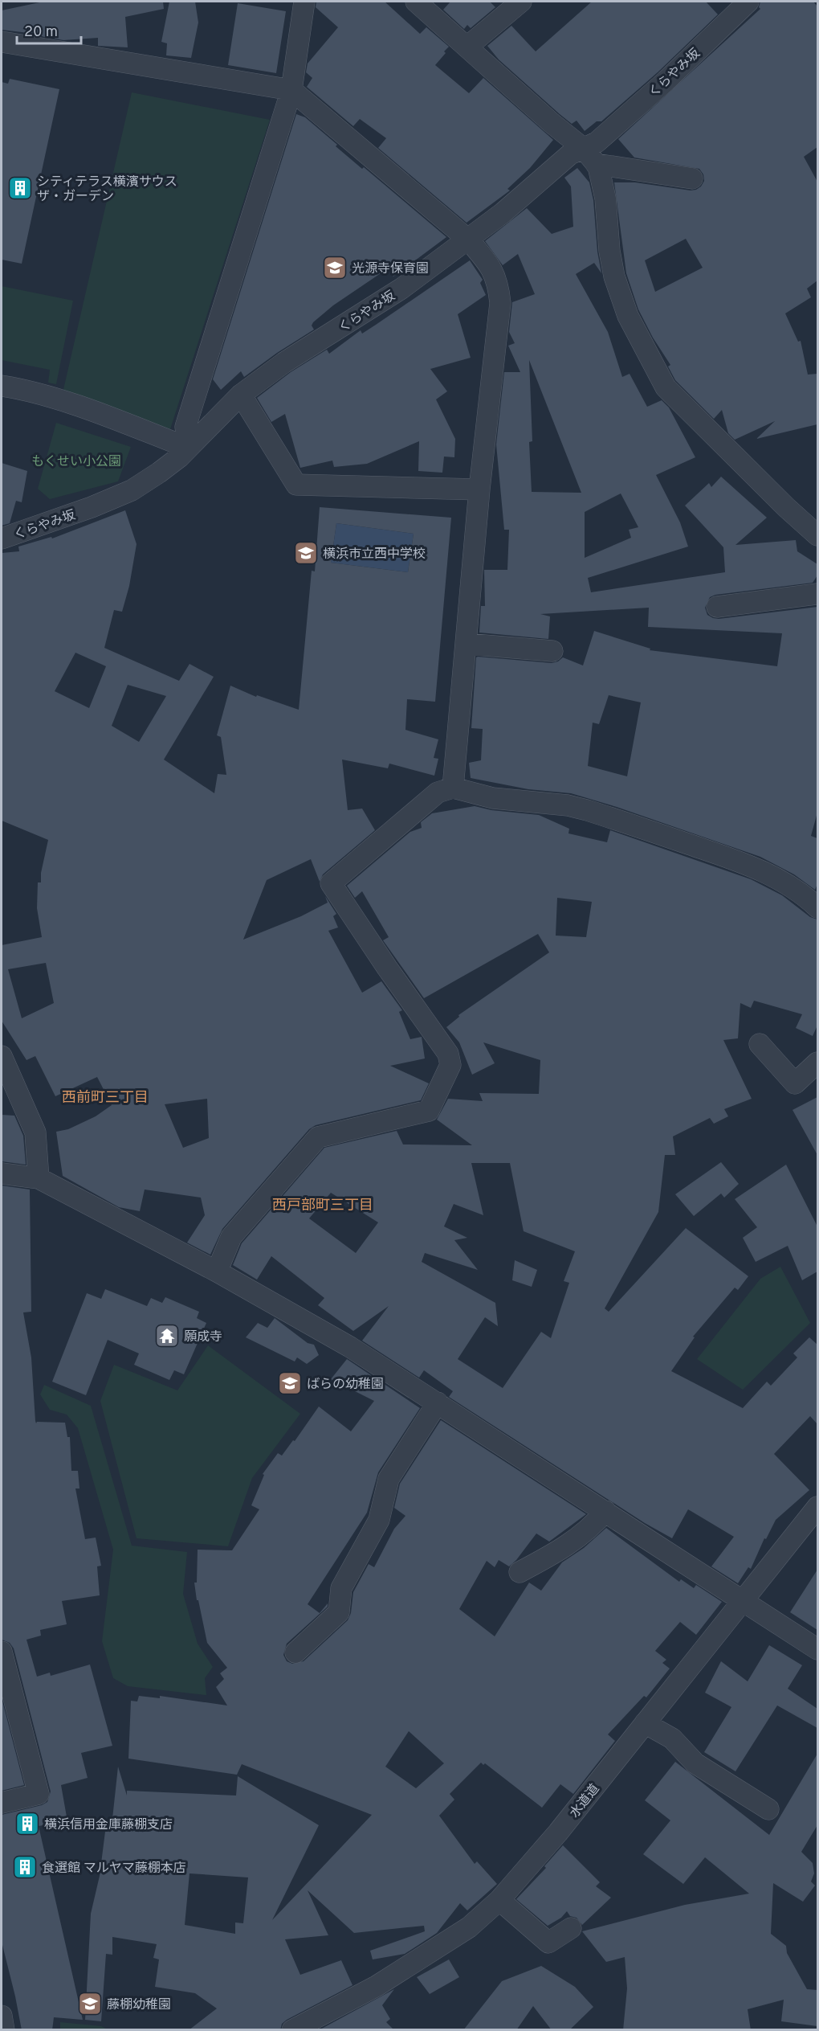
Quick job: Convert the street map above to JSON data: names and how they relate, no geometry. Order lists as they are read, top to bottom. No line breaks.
{"streets":{"street":["くらやみ坂","水道道"]},"districts":["西前町三丁目","西戸部町三丁目"],"parks":["もくせい小公園"],"places":{"building":["シティテラス横濱サウス ザ・ガーデン","横浜信用金庫藤棚支店","食選館 マルヤマ藤棚本店"],"school or university":["光源寺保育園","横浜市立西中学校","ばらの幼稚園","藤棚幼稚園"],"temple":["願成寺"]},"scale_bar":"20 m"}
